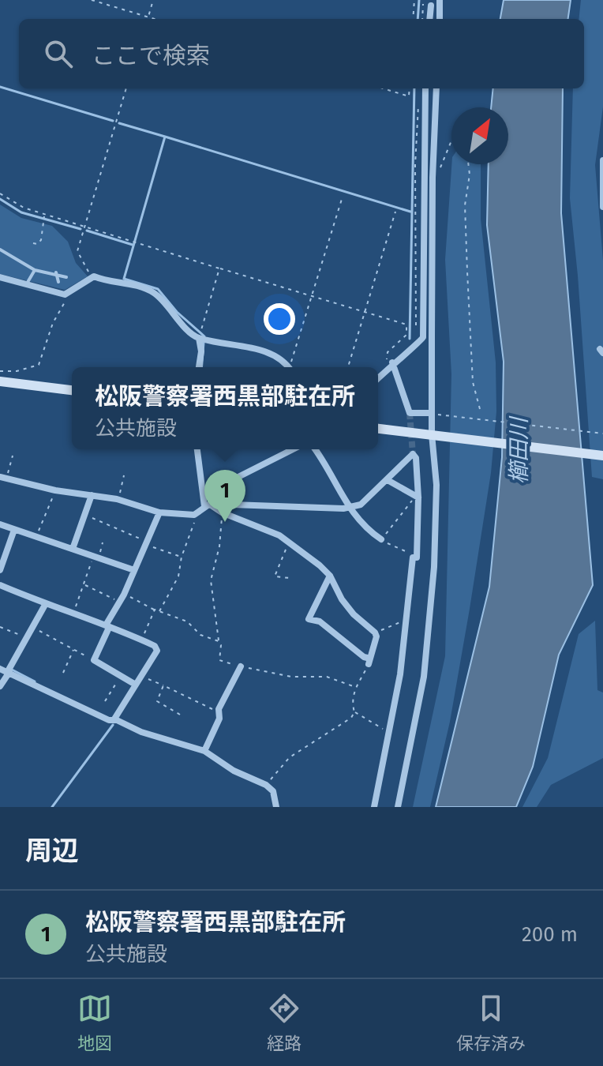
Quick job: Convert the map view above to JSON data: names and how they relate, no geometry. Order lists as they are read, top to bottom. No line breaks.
{"water":["櫛田川"],"north":"top right","page":{"search":"ここで検索","popup":["松阪警察署西黒部駐在所","公共施設"],"pins":"1","heading":"周辺","list":[{"mark":"1","name":"松阪警察署西黒部駐在所","note":"公共施設","value":"200 m"}],"nav":["地図","経路","保存済み"]}}
